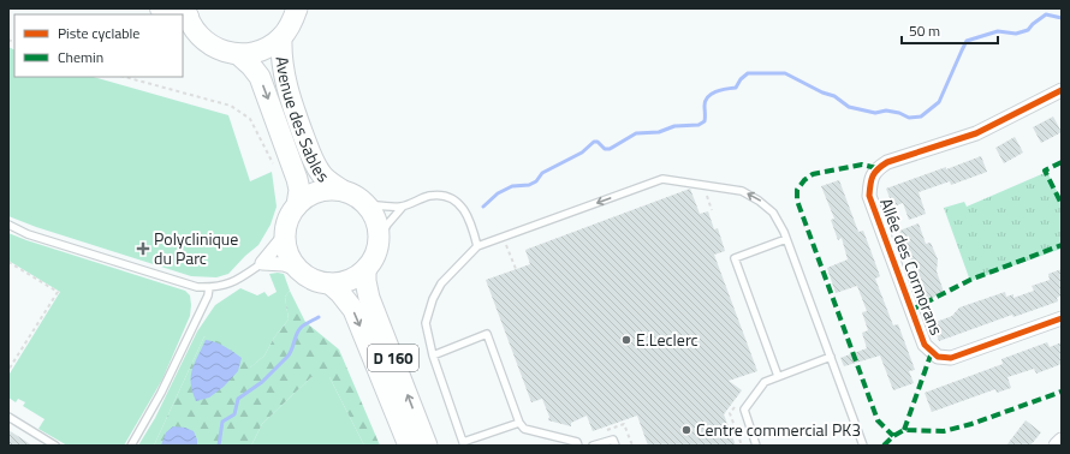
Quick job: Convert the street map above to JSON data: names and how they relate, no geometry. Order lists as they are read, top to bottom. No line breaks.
{"streets":{"main road":["Avenue des Sables","D 160"],"street":["Allée des Cormorans"]},"crossings":[["Avenue des Sables","D 160"]],"places":{"health":["Polyclinique du Parc"],"other":["E.Leclerc","Centre commercial PK3"]},"legend":["Piste cyclable","Chemin"],"scale_bar":"50 m"}
